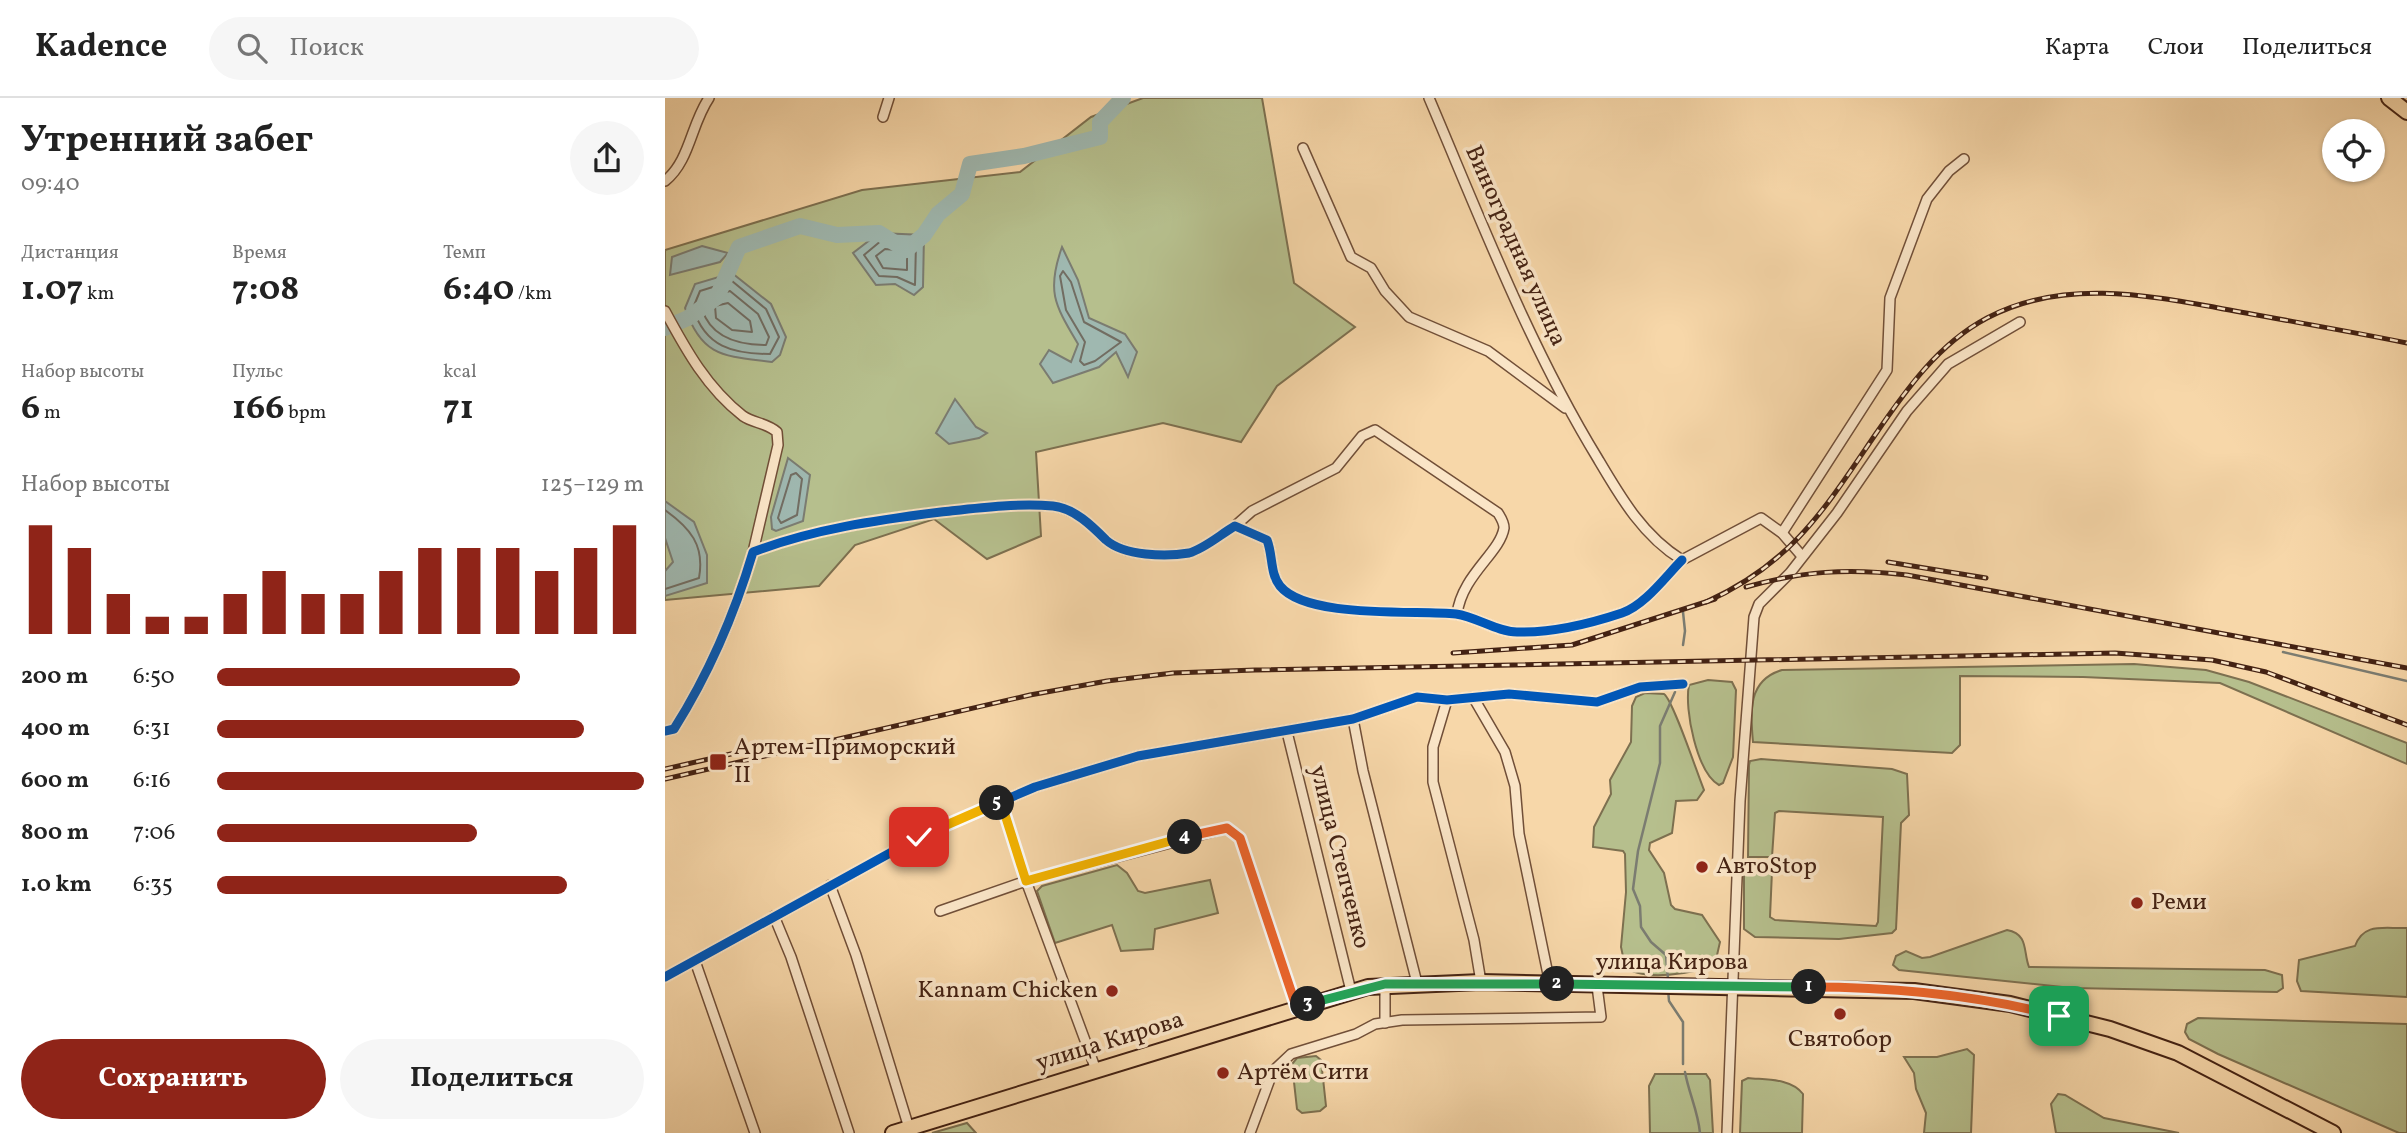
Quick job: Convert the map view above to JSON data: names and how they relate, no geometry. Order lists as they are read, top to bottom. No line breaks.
{"streets":{"main road":["улица Кирова"],"street":["Виноградная улица","улица Степченко"]},"crossings":[["улица Степченко","улица Кирова"]],"places":{"transit":["Артем-Приморский II"],"other":["АвтоStop","Реми","Kannam Chicken","Святобор","Артём Сити"]},"page":{"header":"Kadence","search":"Поиск","nav":["Карта","Слои","Поделиться"],"heading":["Утренний забег","09:40"],"stats":[["Дистанция","1.07 km"],["Время","7:08"],["Темп","6:40 /km"],["Набор высоты","6 m"],["Пульс","166 bpm"],["kcal","71"]],"chart":["Набор высоты","125–129 m"],"list":[{"name":"200 m","note":"6:50"},{"name":"400 m","note":"6:31"},{"name":"600 m","note":"6:16"},{"name":"800 m","note":"7:06"},{"name":"1.0 km","note":"6:35"}],"pins":["5","4","2","1","3"],"buttons":["Сохранить","Поделиться"]}}
